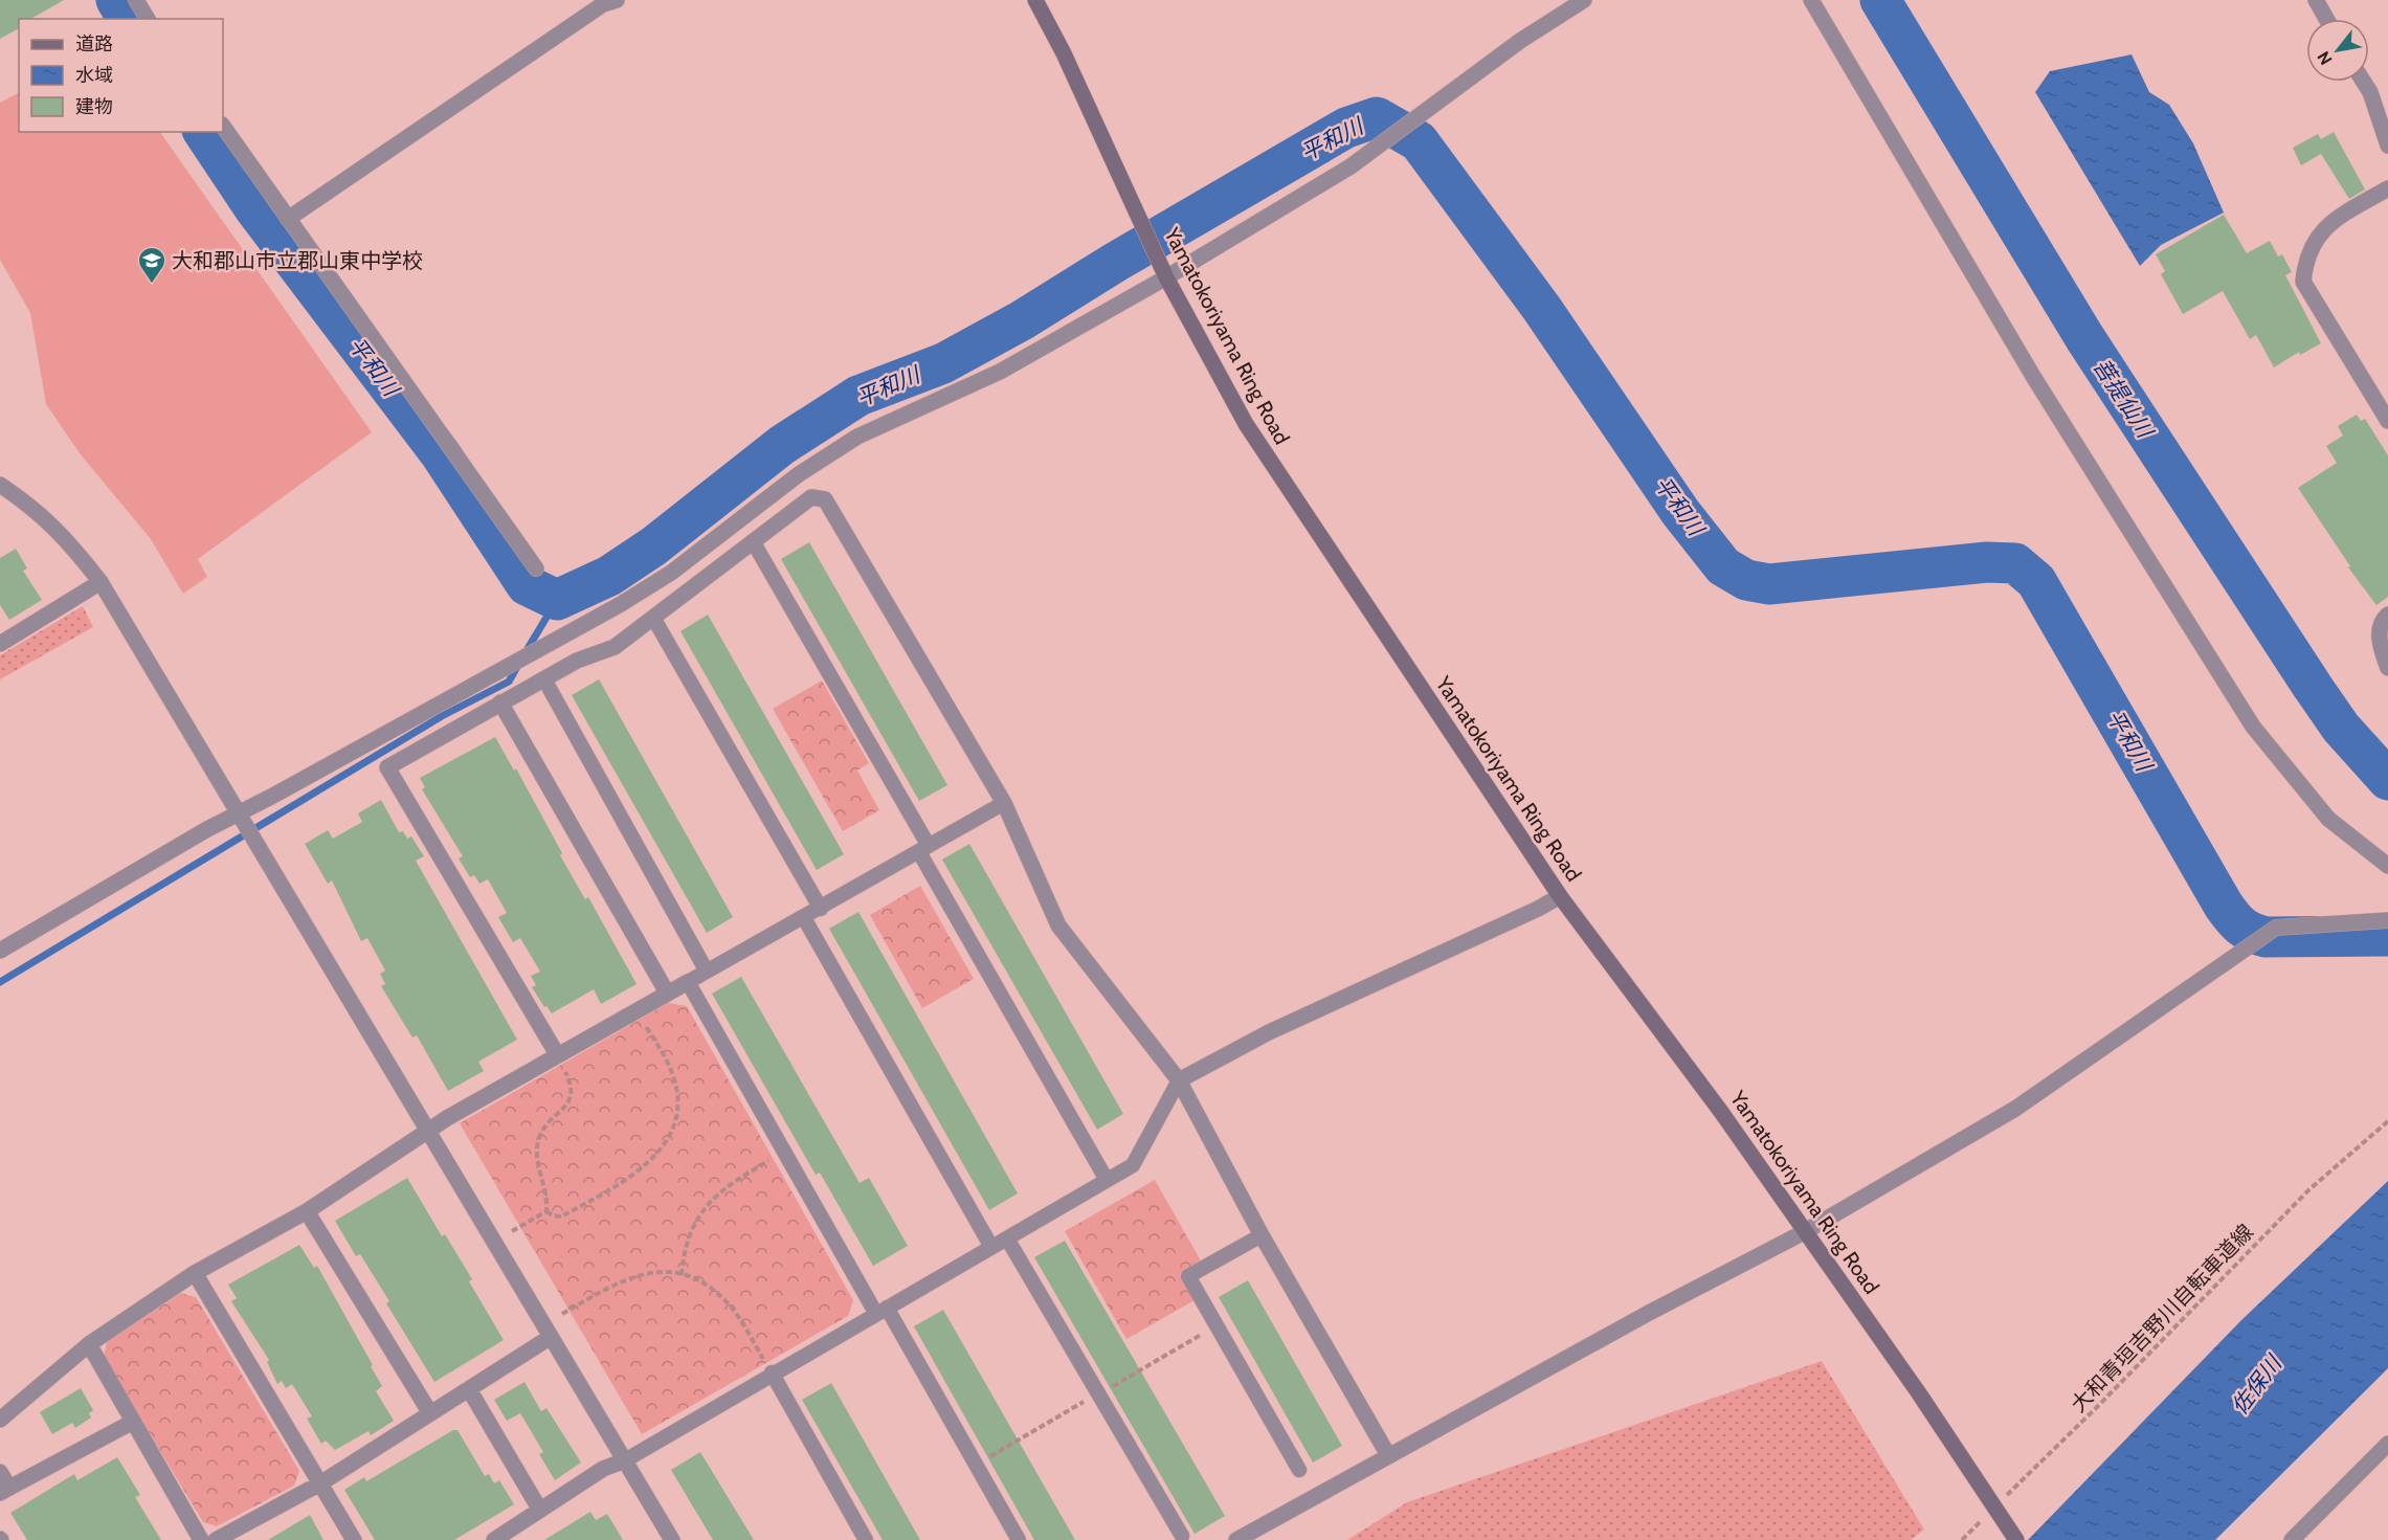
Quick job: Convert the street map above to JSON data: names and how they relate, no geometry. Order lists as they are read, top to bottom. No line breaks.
{"streets":{"main road":["Yamatokoriyama Ring Road"],"path":["大和青垣吉野川自転車道線"]},"crossings":[["Yamatokoriyama Ring Road","大和青垣吉野川自転車道線"]],"water":["平和川","菩提仙川","佐保川"],"places":{"school or university":["大和郡山市立郡山東中学校"]},"legend":["道路","水域","建物"],"north":"bottom left"}
